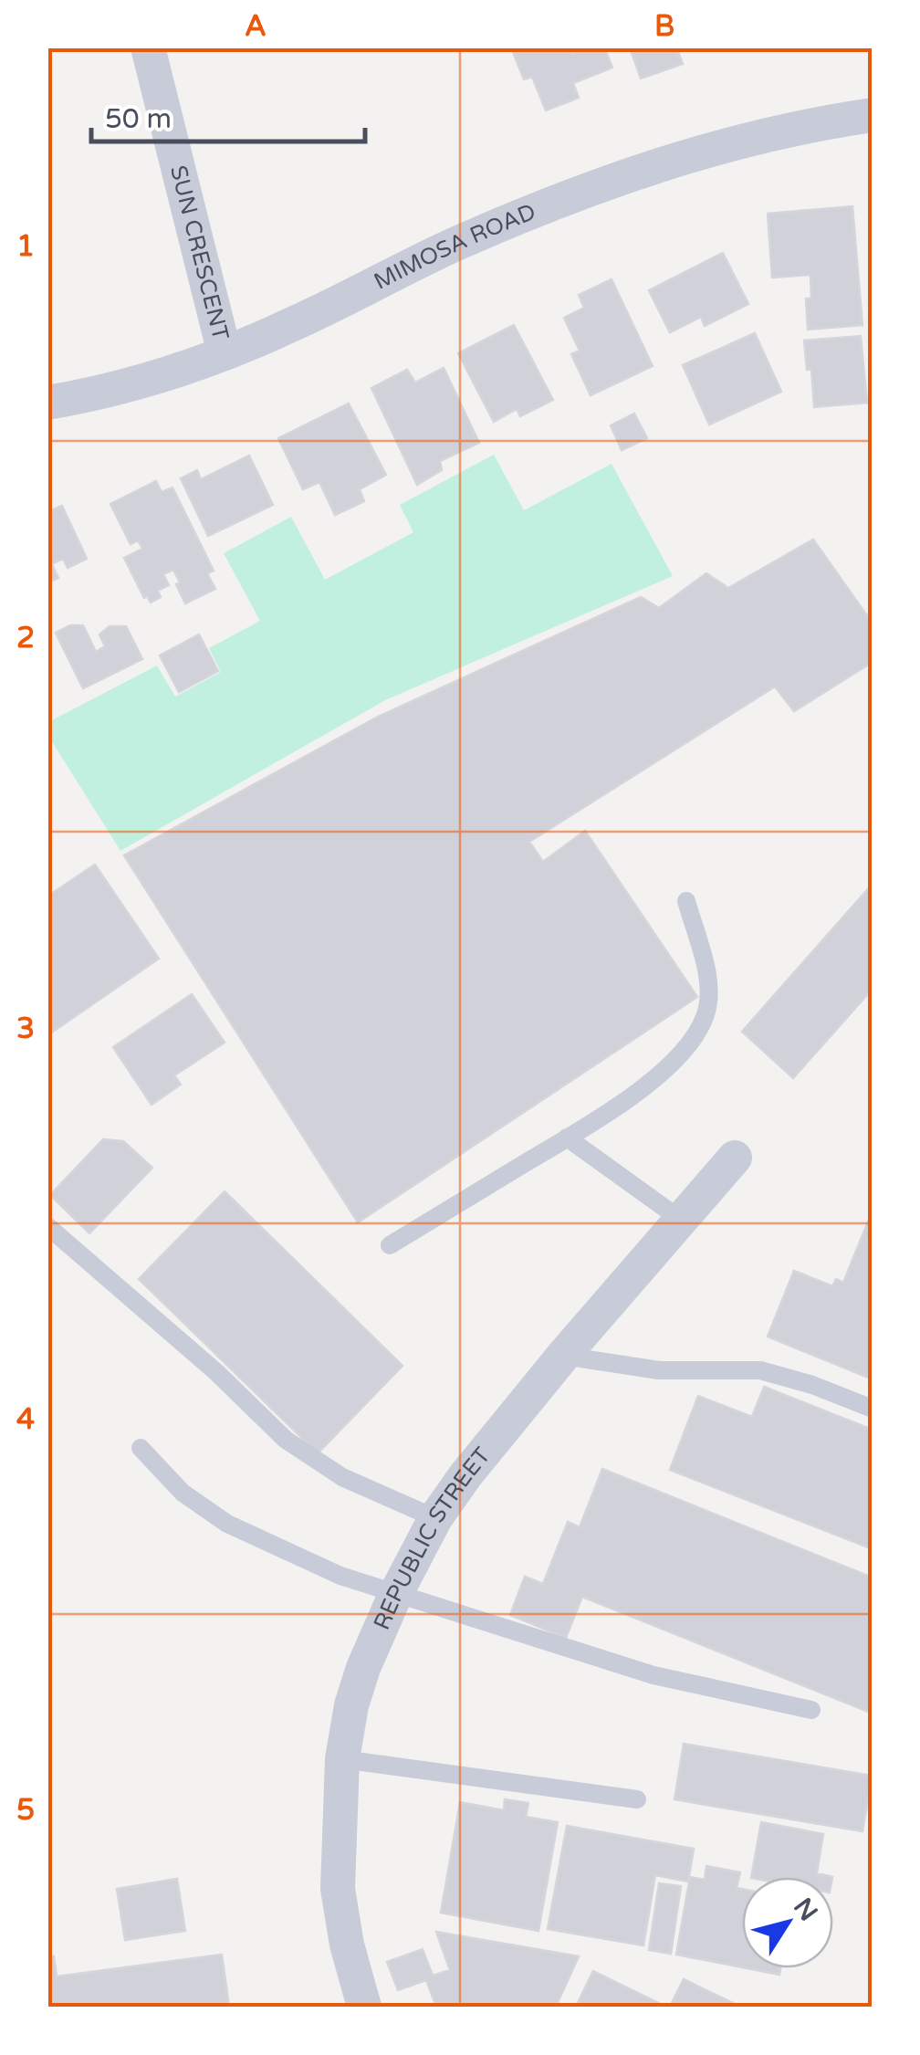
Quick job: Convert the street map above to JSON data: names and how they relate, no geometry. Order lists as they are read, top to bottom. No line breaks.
{"streets":{"street":["MIMOSA ROAD","SUN CRESCENT","REPUBLIC STREET"]},"crossings":[["MIMOSA ROAD","SUN CRESCENT"]],"scale_bar":"50 m","north":"top right","grid":{"columns":["A","B"],"rows":["1","2","3","4","5"]}}
